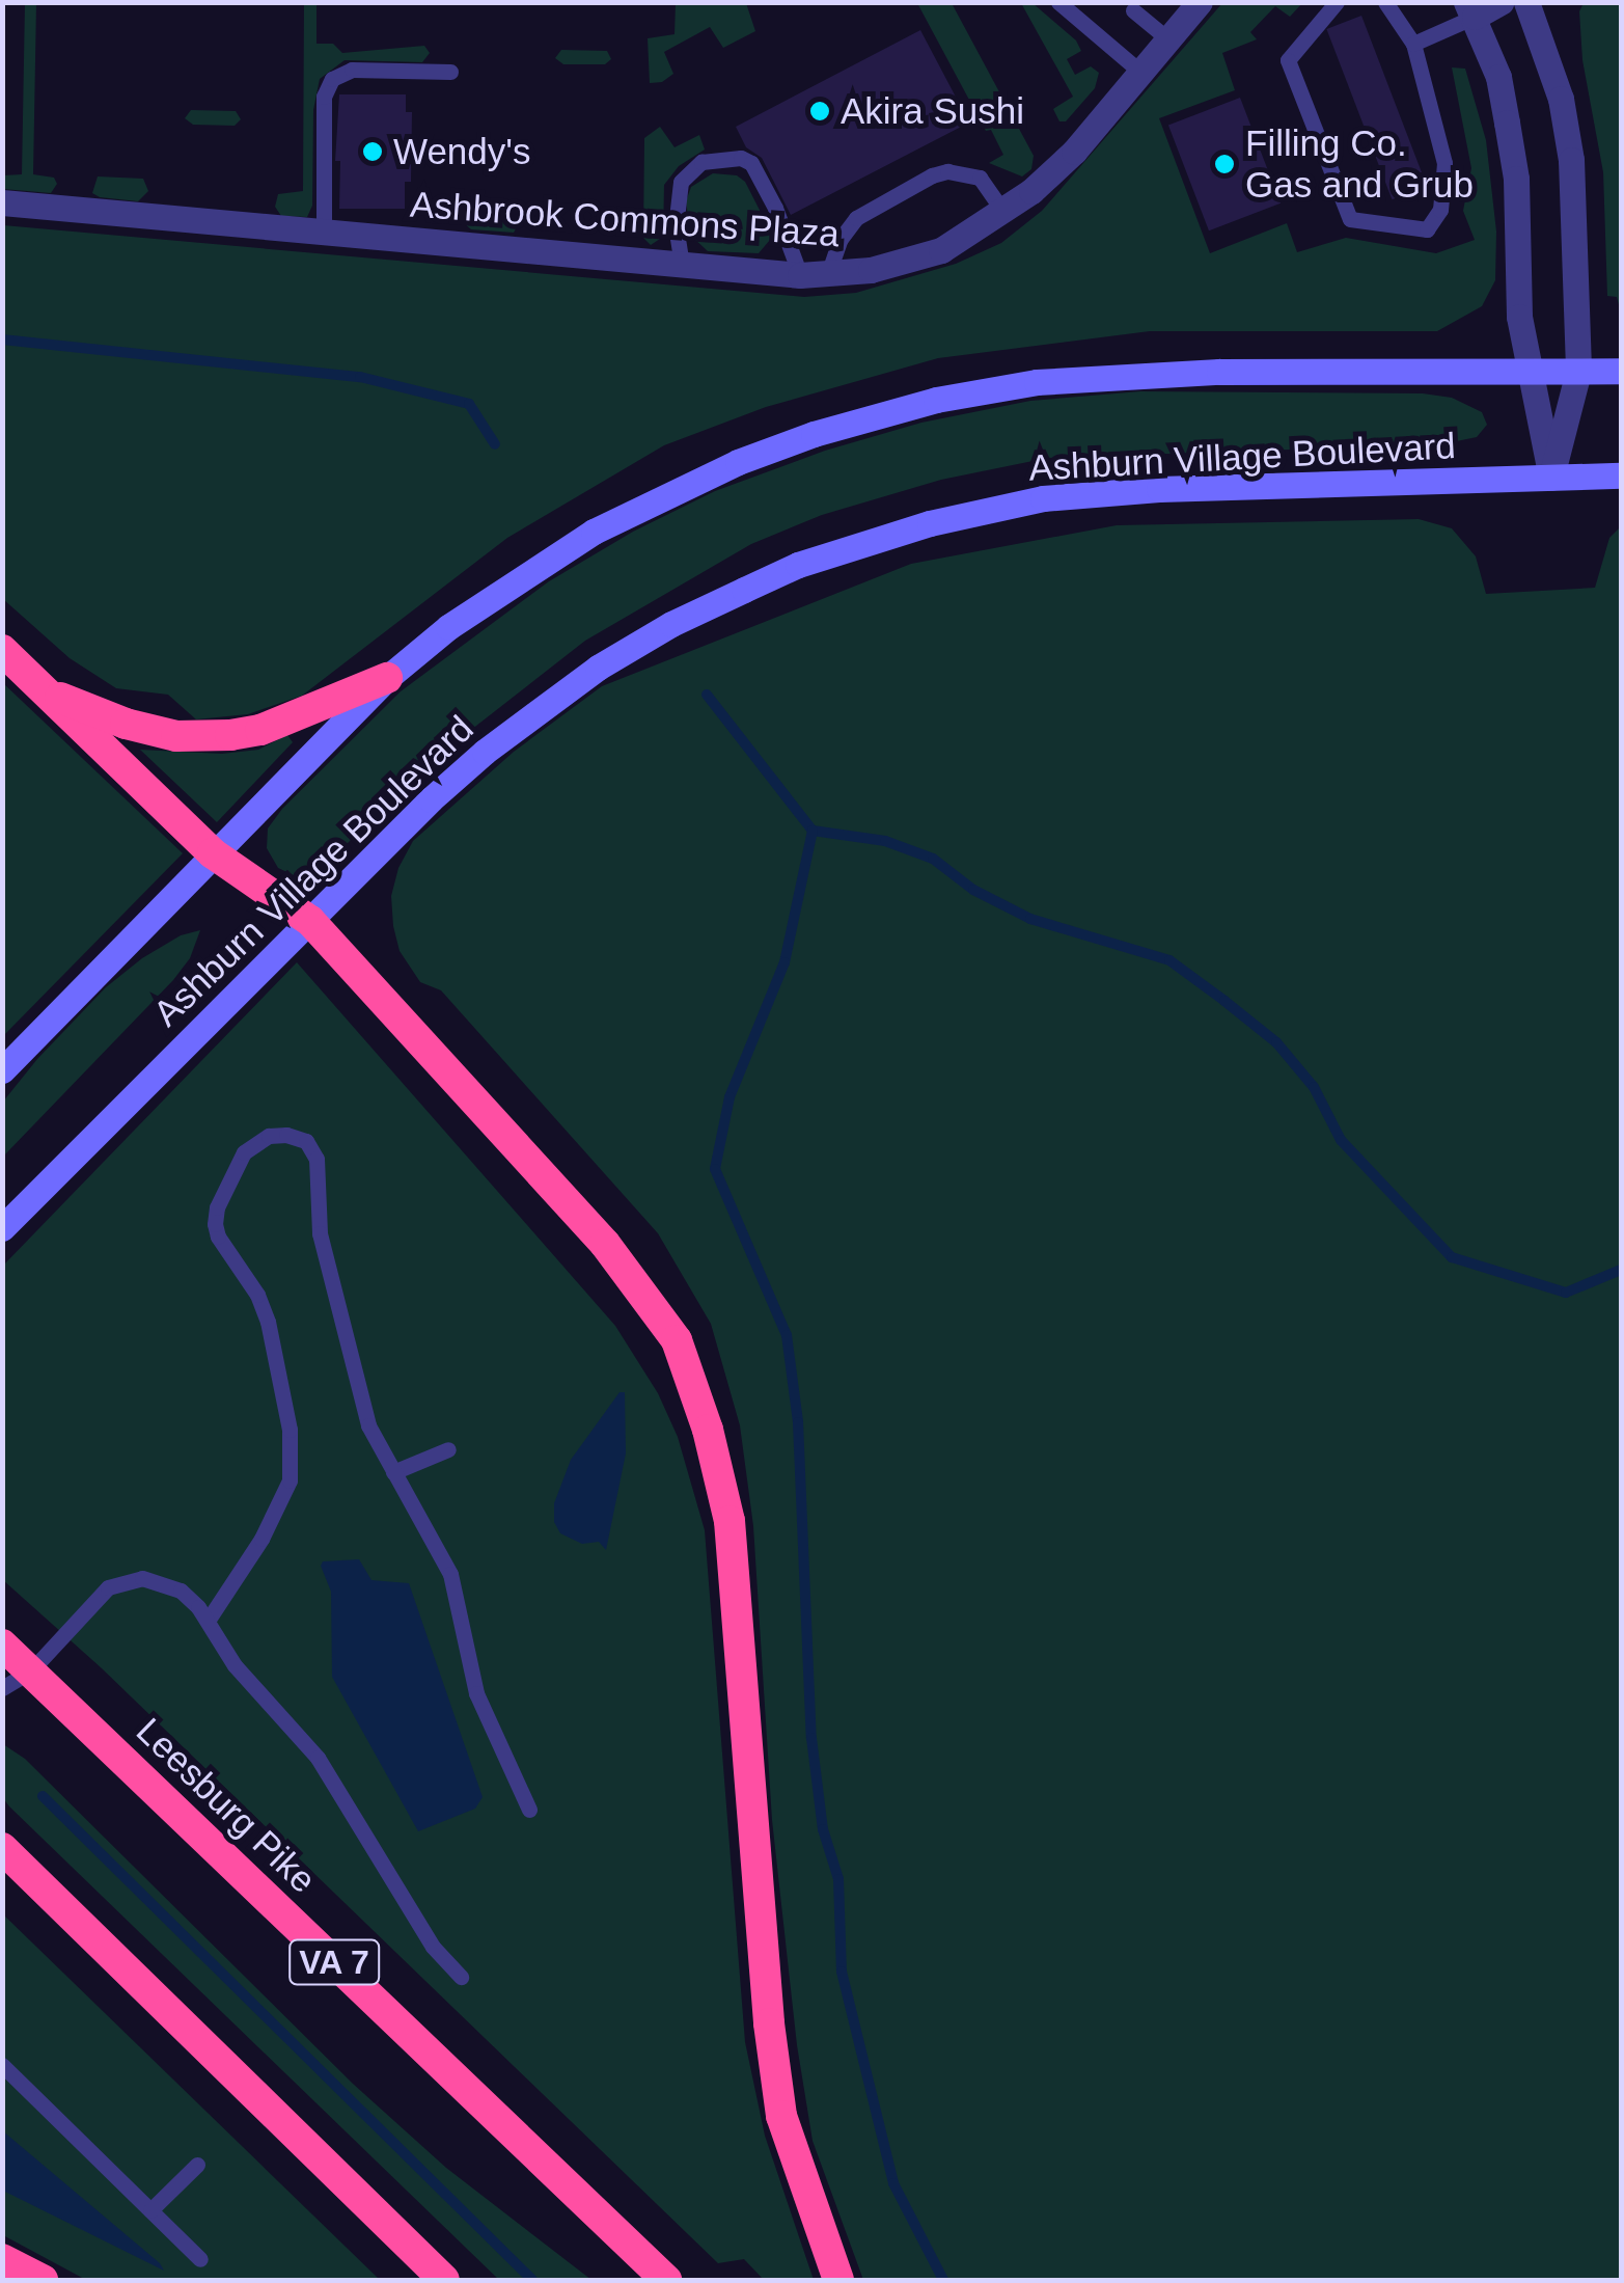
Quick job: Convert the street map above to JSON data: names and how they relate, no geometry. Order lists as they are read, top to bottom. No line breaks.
{"streets":{"highway":["Leesburg Pike","VA 7"],"main road":["Ashburn Village Boulevard"],"street":["Ashbrook Commons Plaza"]},"places":["Akira Sushi","Wendy's","Filling Co. Gas and Grub"]}
